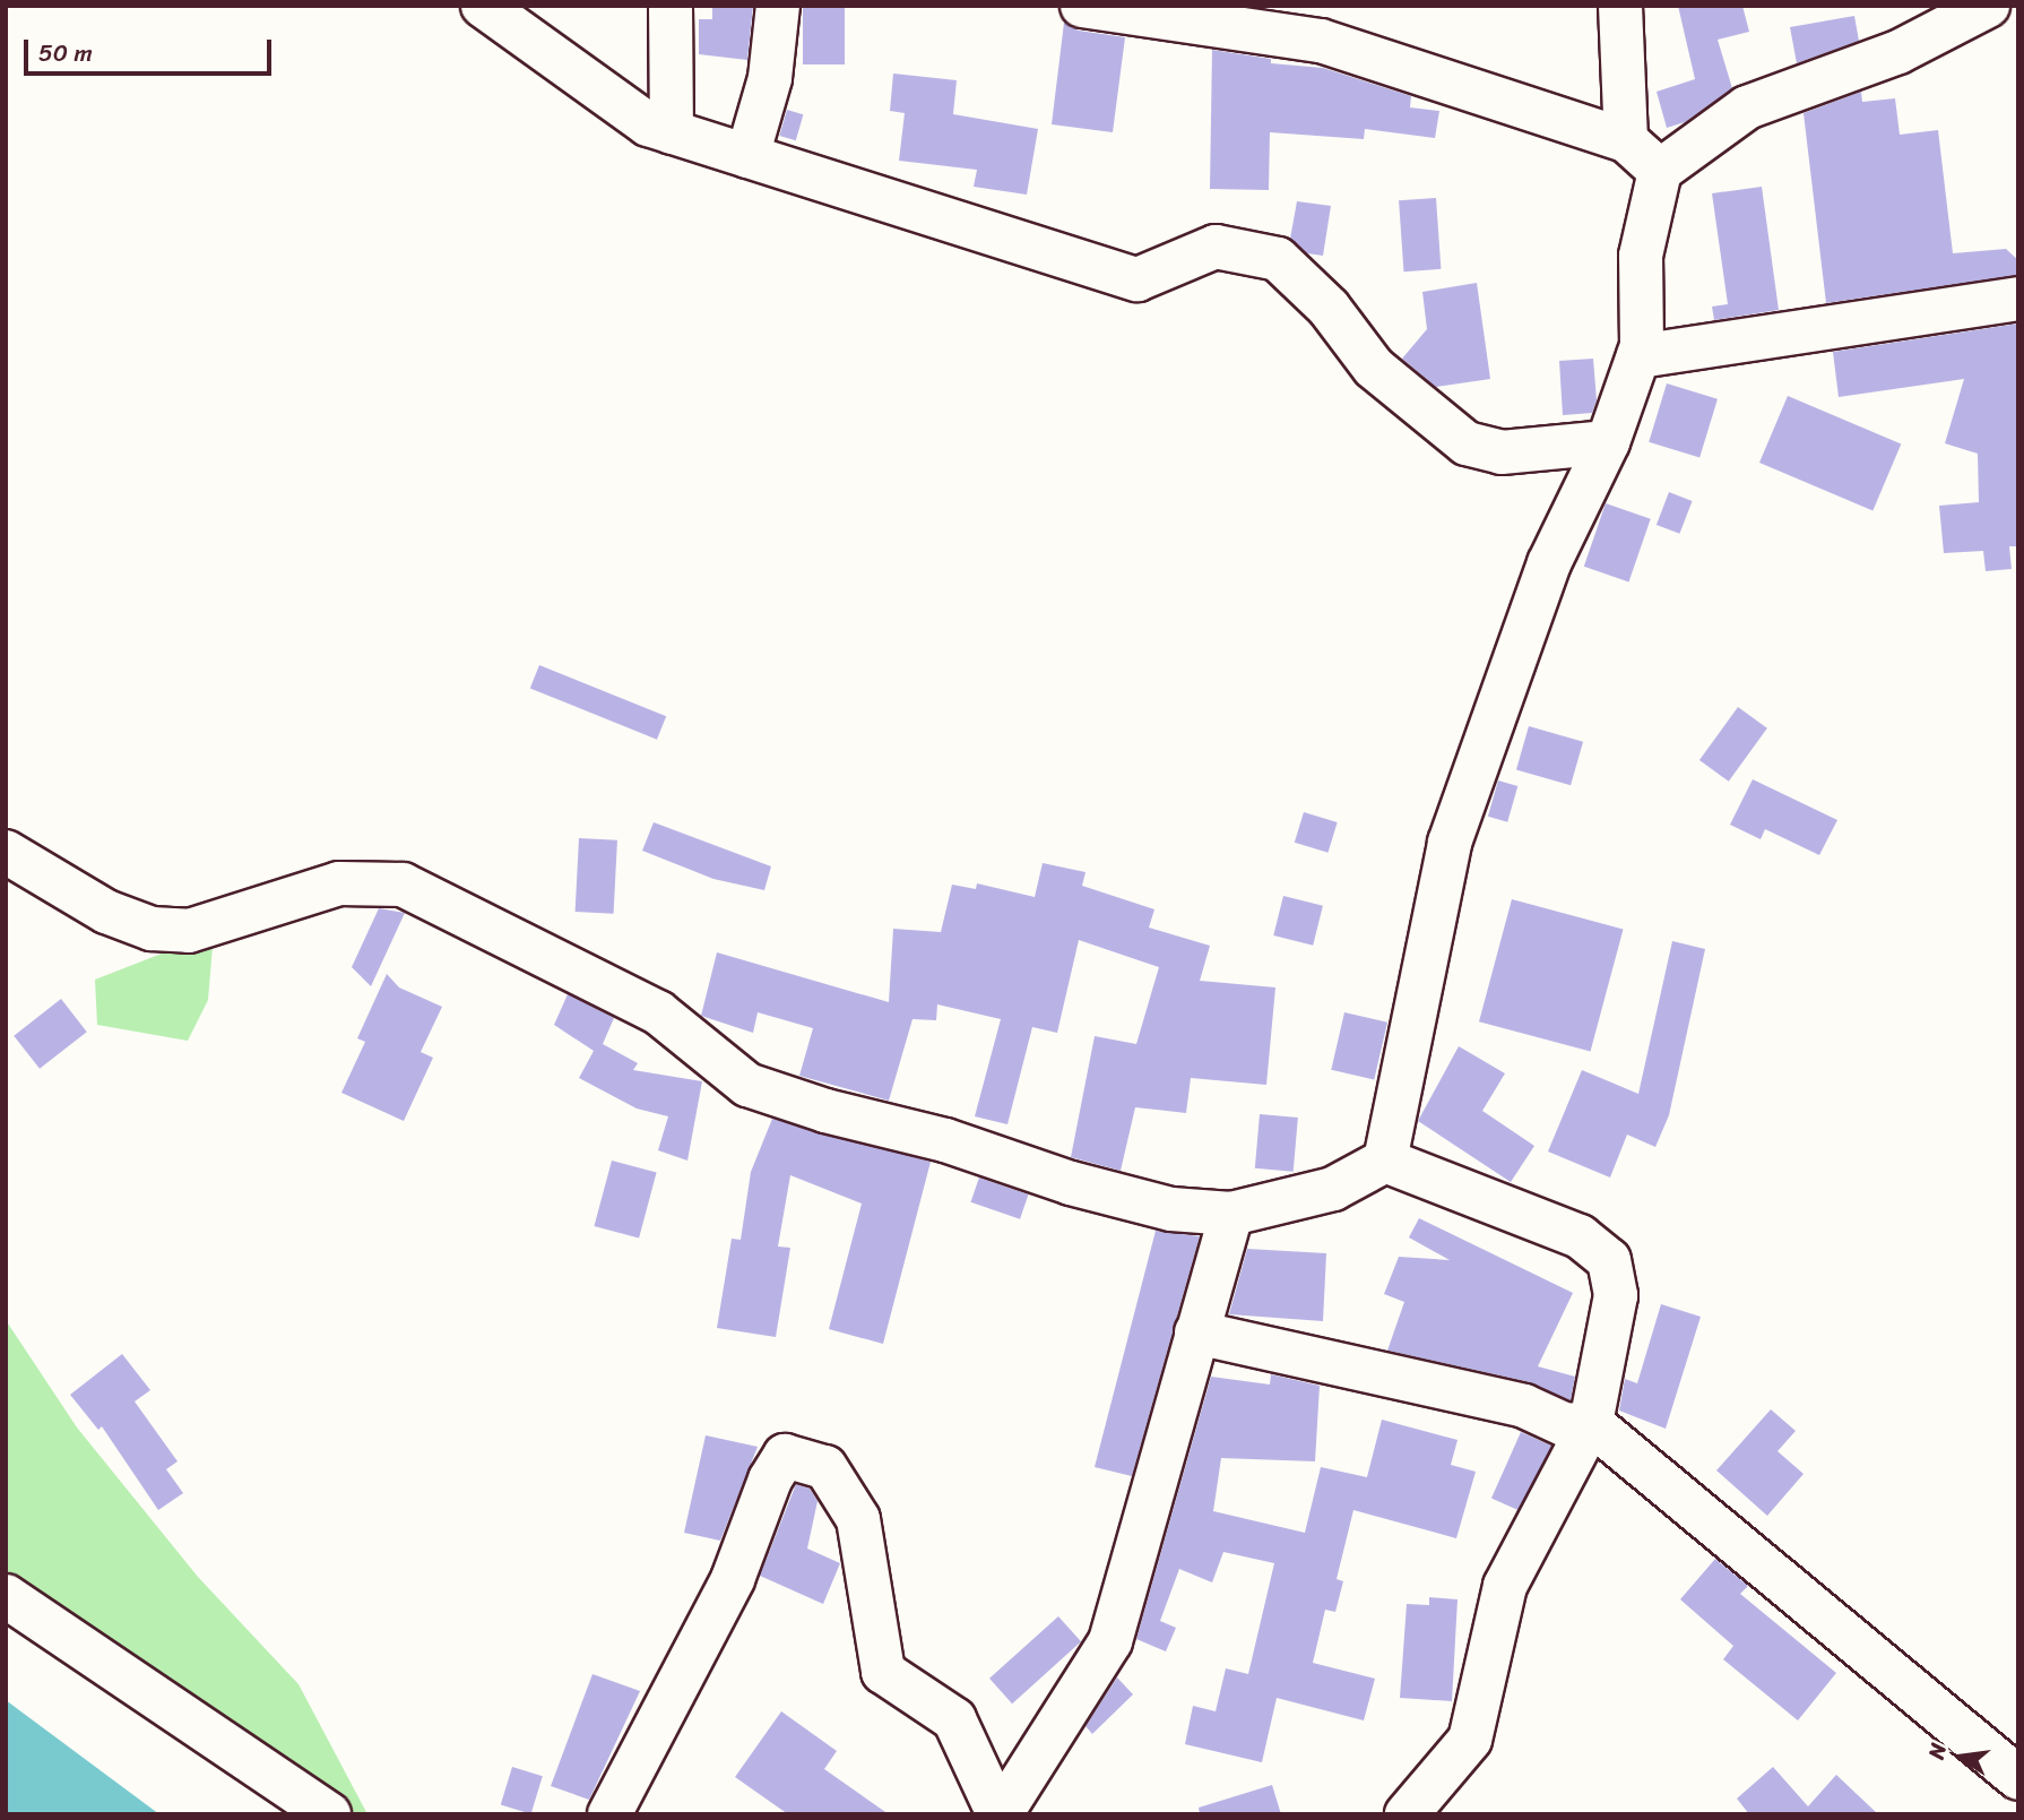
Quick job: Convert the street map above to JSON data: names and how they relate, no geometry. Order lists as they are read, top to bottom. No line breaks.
{"scale_bar":"50 m","north":"left"}
